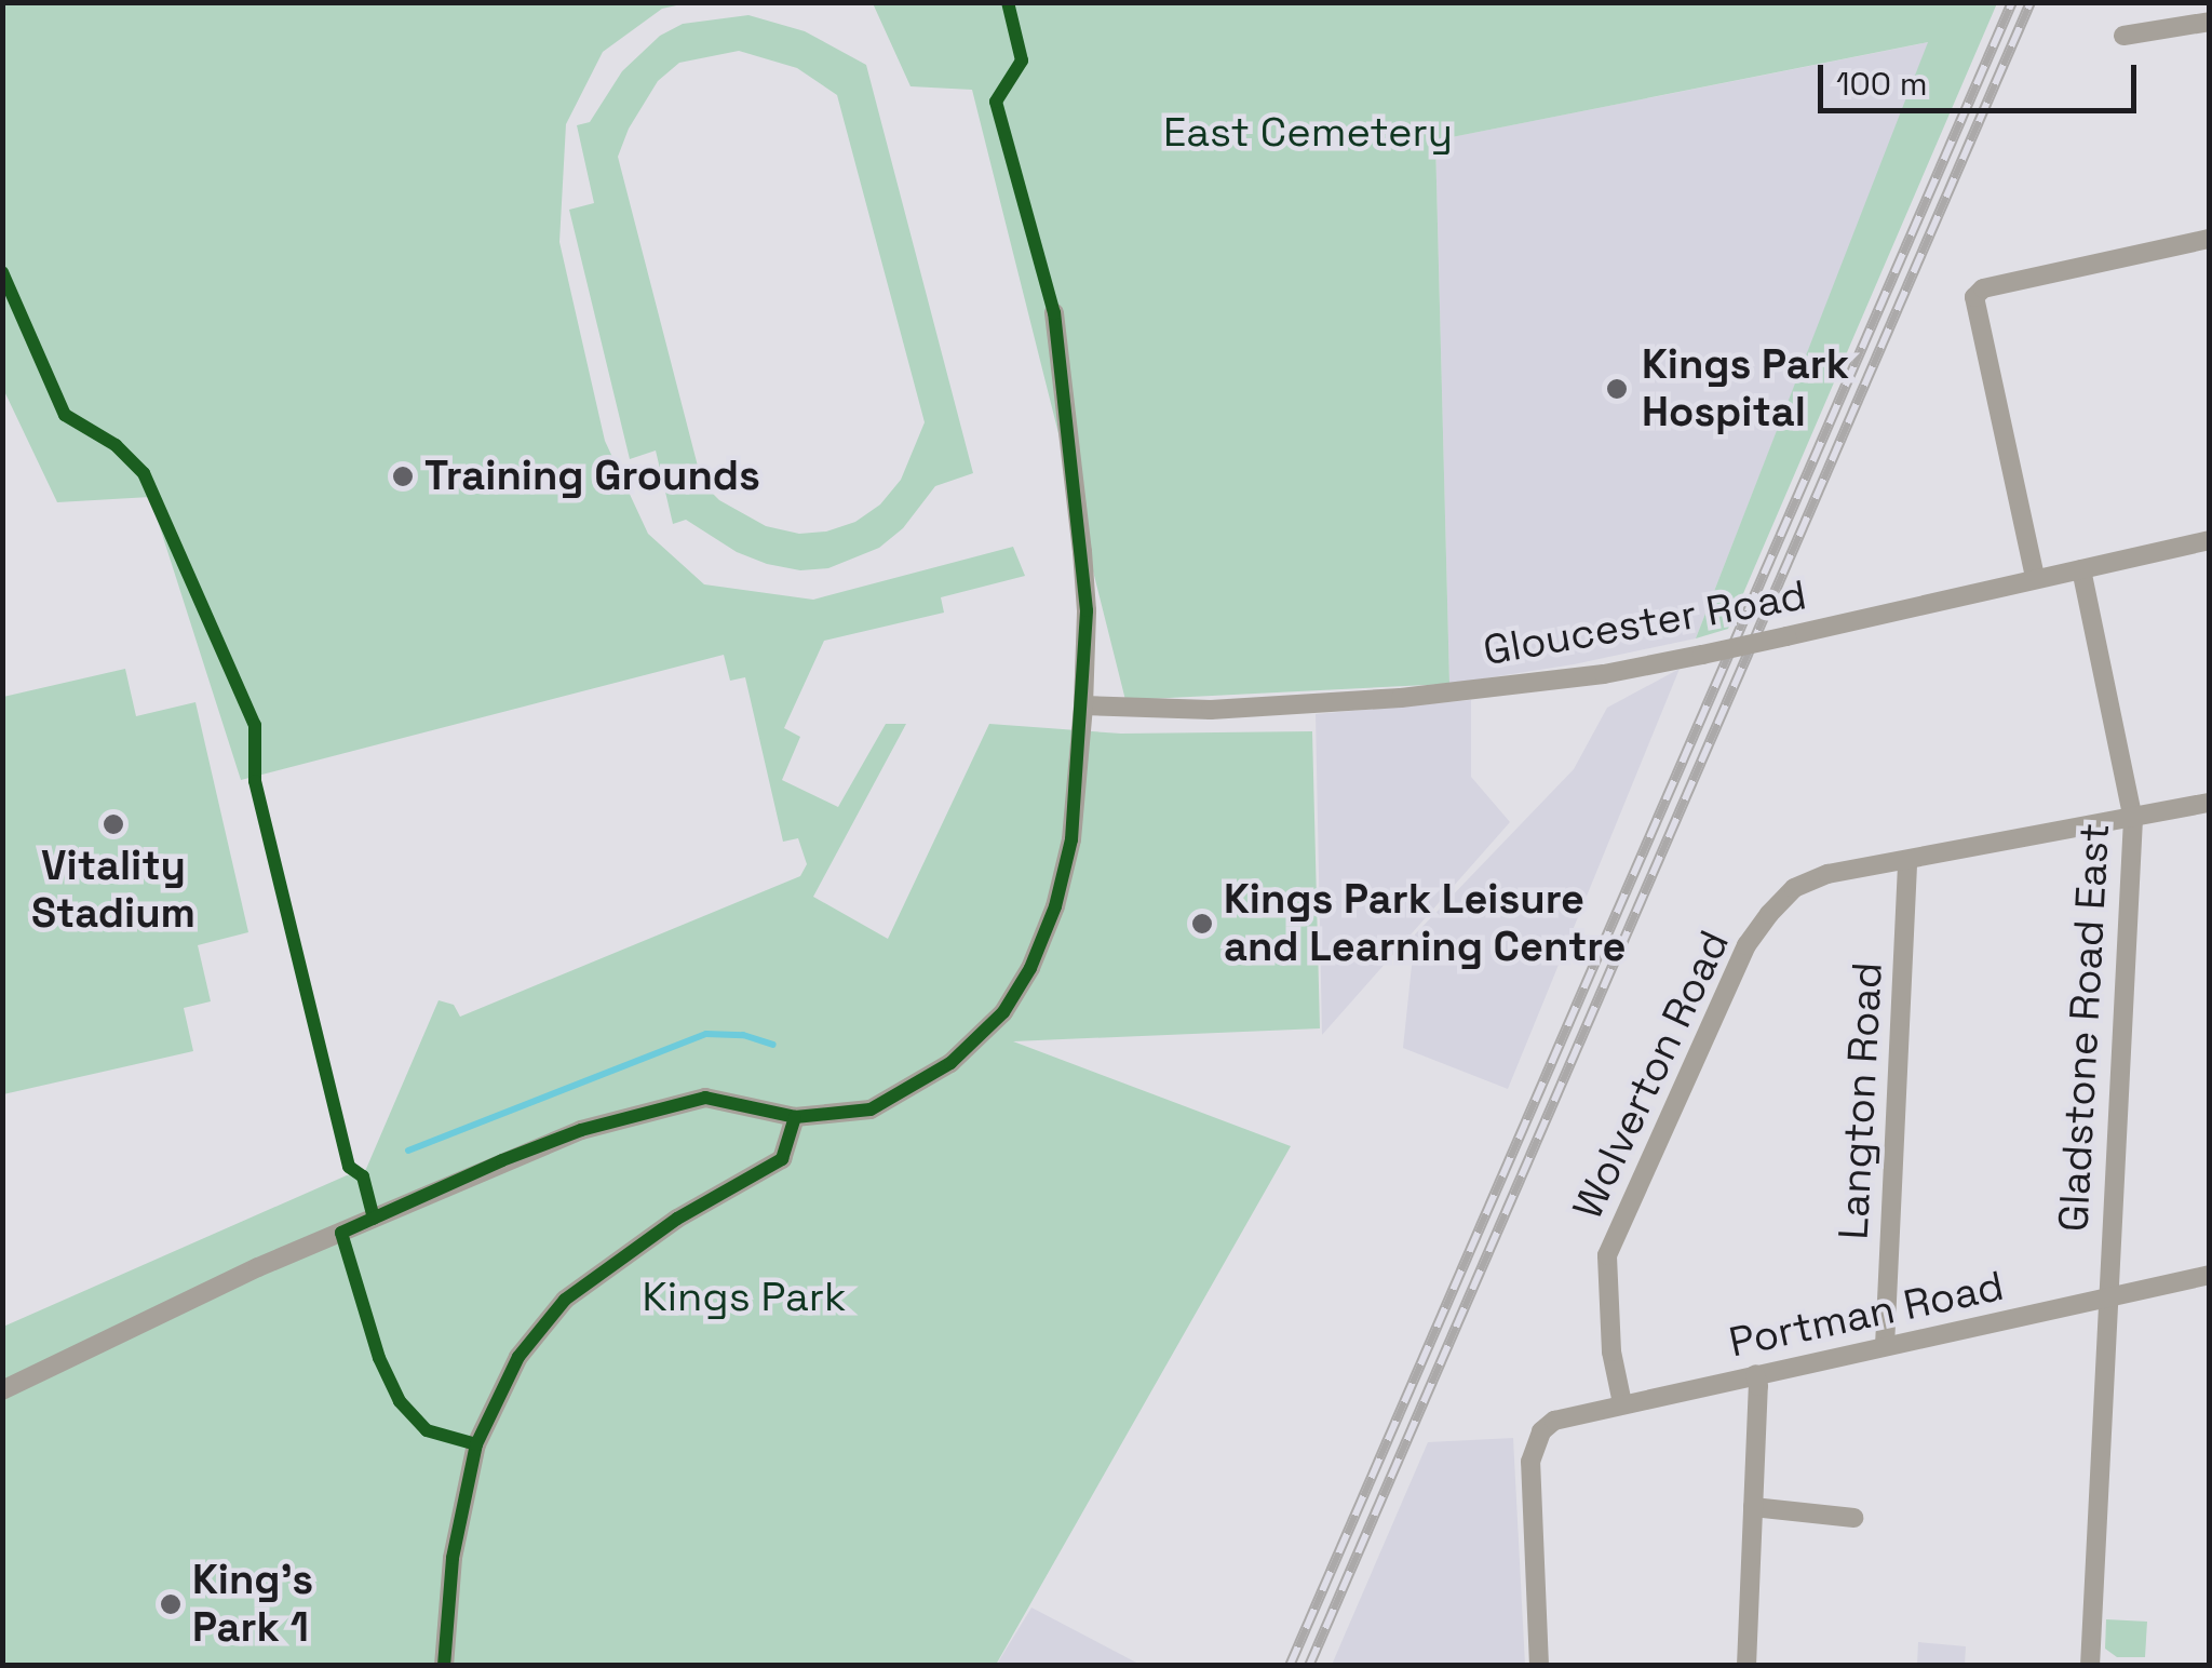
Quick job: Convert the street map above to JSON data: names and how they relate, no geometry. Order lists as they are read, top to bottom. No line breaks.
{"streets":{"street":["Gloucester Road","Gladstone Road East","Wolverton Road","Langton Road","Portman Road"]},"crossings":[["Gloucester Road","Gladstone Road East"],["Gladstone Road East","Wolverton Road"],["Gladstone Road East","Portman Road"],["Wolverton Road","Langton Road"],["Wolverton Road","Portman Road"],["Langton Road","Portman Road"]],"parks":["East Cemetery","Kings Park"],"places":["Kings Park Hospital","Training Grounds","Vitality Stadium","Kings Park Leisure and Learning Centre","King's Park 1"],"scale_bar":"100 m"}
